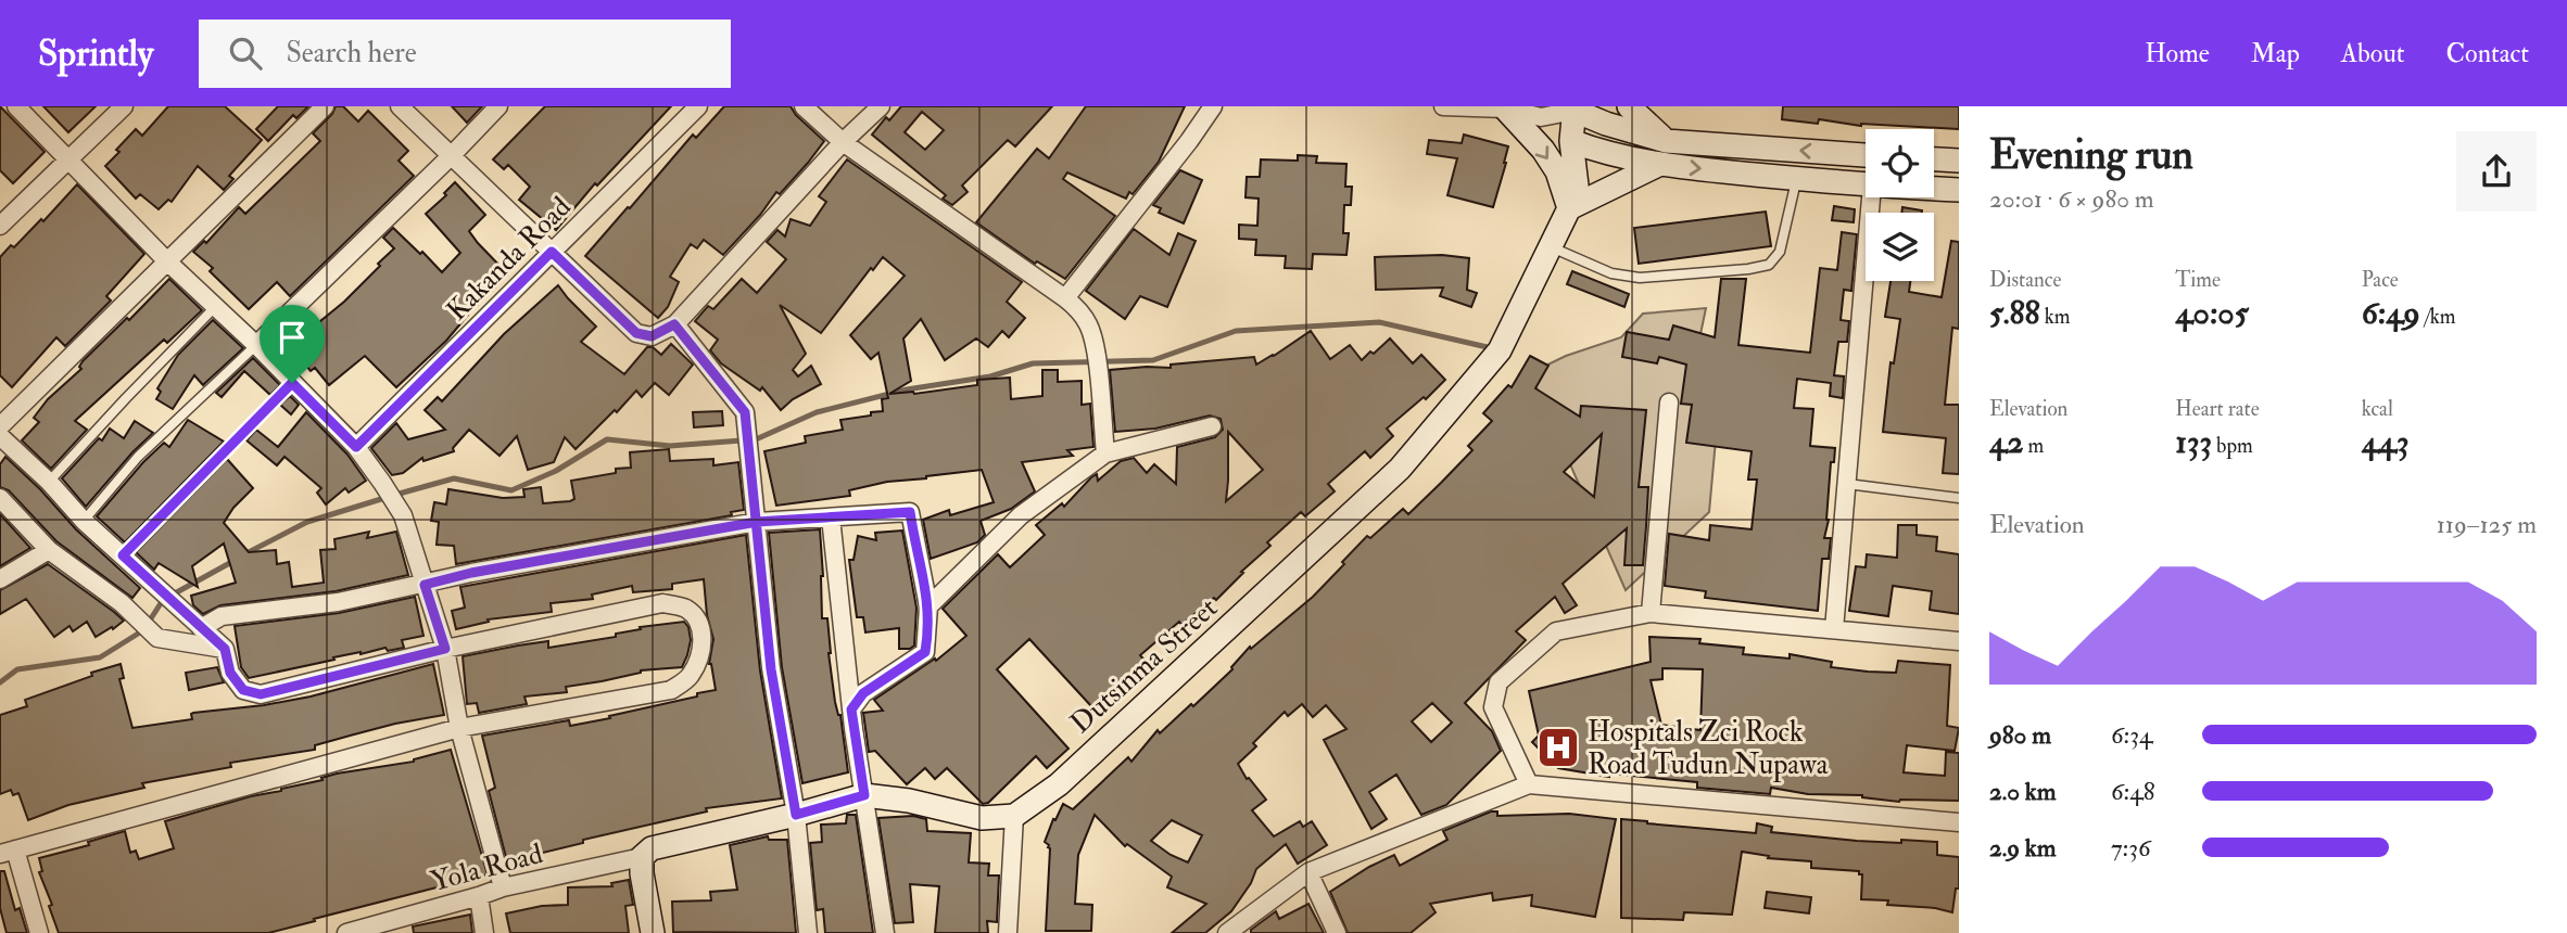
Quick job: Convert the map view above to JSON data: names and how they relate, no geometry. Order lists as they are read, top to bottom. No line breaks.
{"streets":{"street":["Kakanda Road","Dutsinma Street","Yola Road"]},"places":{"hospital":["Hospitals Zci Rock Road Tudun Nupawa"]},"page":{"header":"Sprintly","search":"Search here","nav":["Home","Map","About","Contact"],"heading":["Evening run","20:01 · 6 × 980 m"],"stats":[["Distance","5.88 km"],["Time","40:05"],["Pace","6:49 /km"],["Elevation","42 m"],["Heart rate","133 bpm"],["kcal","443"]],"chart":["Elevation","119–125 m"],"list":[{"name":"980 m","note":"6:34"},{"name":"2.0 km","note":"6:48"},{"name":"2.9 km","note":"7:36"}]}}
